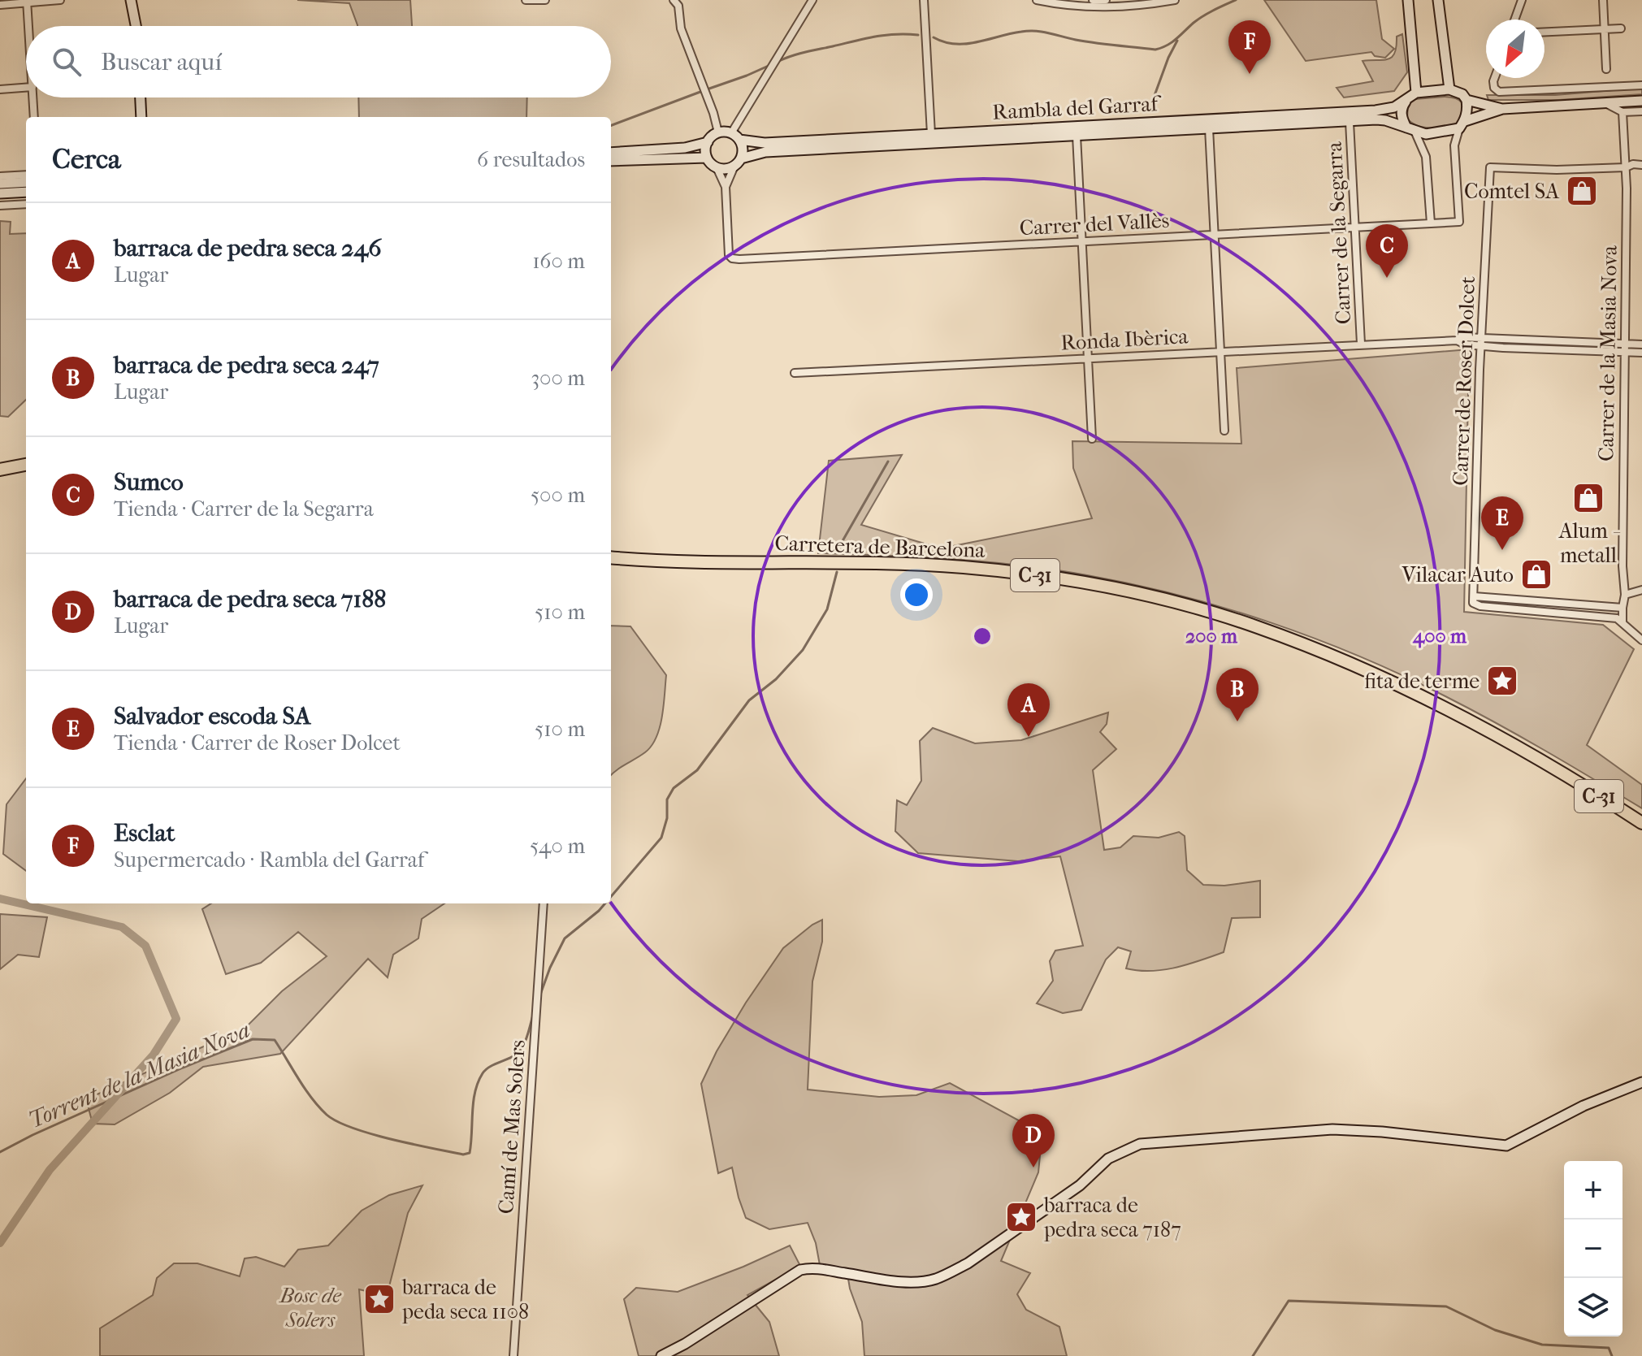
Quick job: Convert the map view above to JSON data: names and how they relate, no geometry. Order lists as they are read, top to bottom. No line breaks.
{"streets":{"highway":["Carretera de Barcelona","C-31"],"street":["Rambla del Garraf","Carrer del Vallès","Carrer de la Segarra","Ronda Ibèrica","Carrer de la Masia Nova","Carrer de Roser Dolcet","Camí de Mas Solers"]},"crossings":[["Rambla del Garraf","Carrer del Vallès"],["Rambla del Garraf","Carrer de la Segarra"],["Carrer del Vallès","Carrer de la Segarra"],["Carrer de la Segarra","Ronda Ibèrica"],["Ronda Ibèrica","Carrer de la Masia Nova"],["Ronda Ibèrica","Carrer de Roser Dolcet"],["Carrer de la Masia Nova","Carrer de Roser Dolcet"]],"water":["Torrent de la Masia Nova"],"parks":["Bosc de Solers"],"places":{"shop":["Comtel SA","Alum - metall","Vilacar Auto"],"place":["fita de terme","barraca de pedra seca 7187","barraca de peda seca 1108"]},"north":"bottom left","page":{"pins":["F","C","E","B","A","D"],"search":"Buscar aquí","heading":["Cerca","6 resultados"],"list":[{"mark":"A","name":"barraca de pedra seca 246","note":"Lugar","value":"160 m"},{"mark":"B","name":"barraca de pedra seca 247","note":"Lugar","value":"300 m"},{"mark":"C","name":"Sumco","note":"Tienda · Carrer de la Segarra","value":"500 m"},{"mark":"D","name":"barraca de pedra seca 7188","note":"Lugar","value":"510 m"},{"mark":"E","name":"Salvador escoda SA","note":"Tienda · Carrer de Roser Dolcet","value":"510 m"},{"mark":"F","name":"Esclat","note":"Supermercado · Rambla del Garraf","value":"540 m"}],"map_buttons":["+","−"]},"rings":["200 m","400 m"]}
